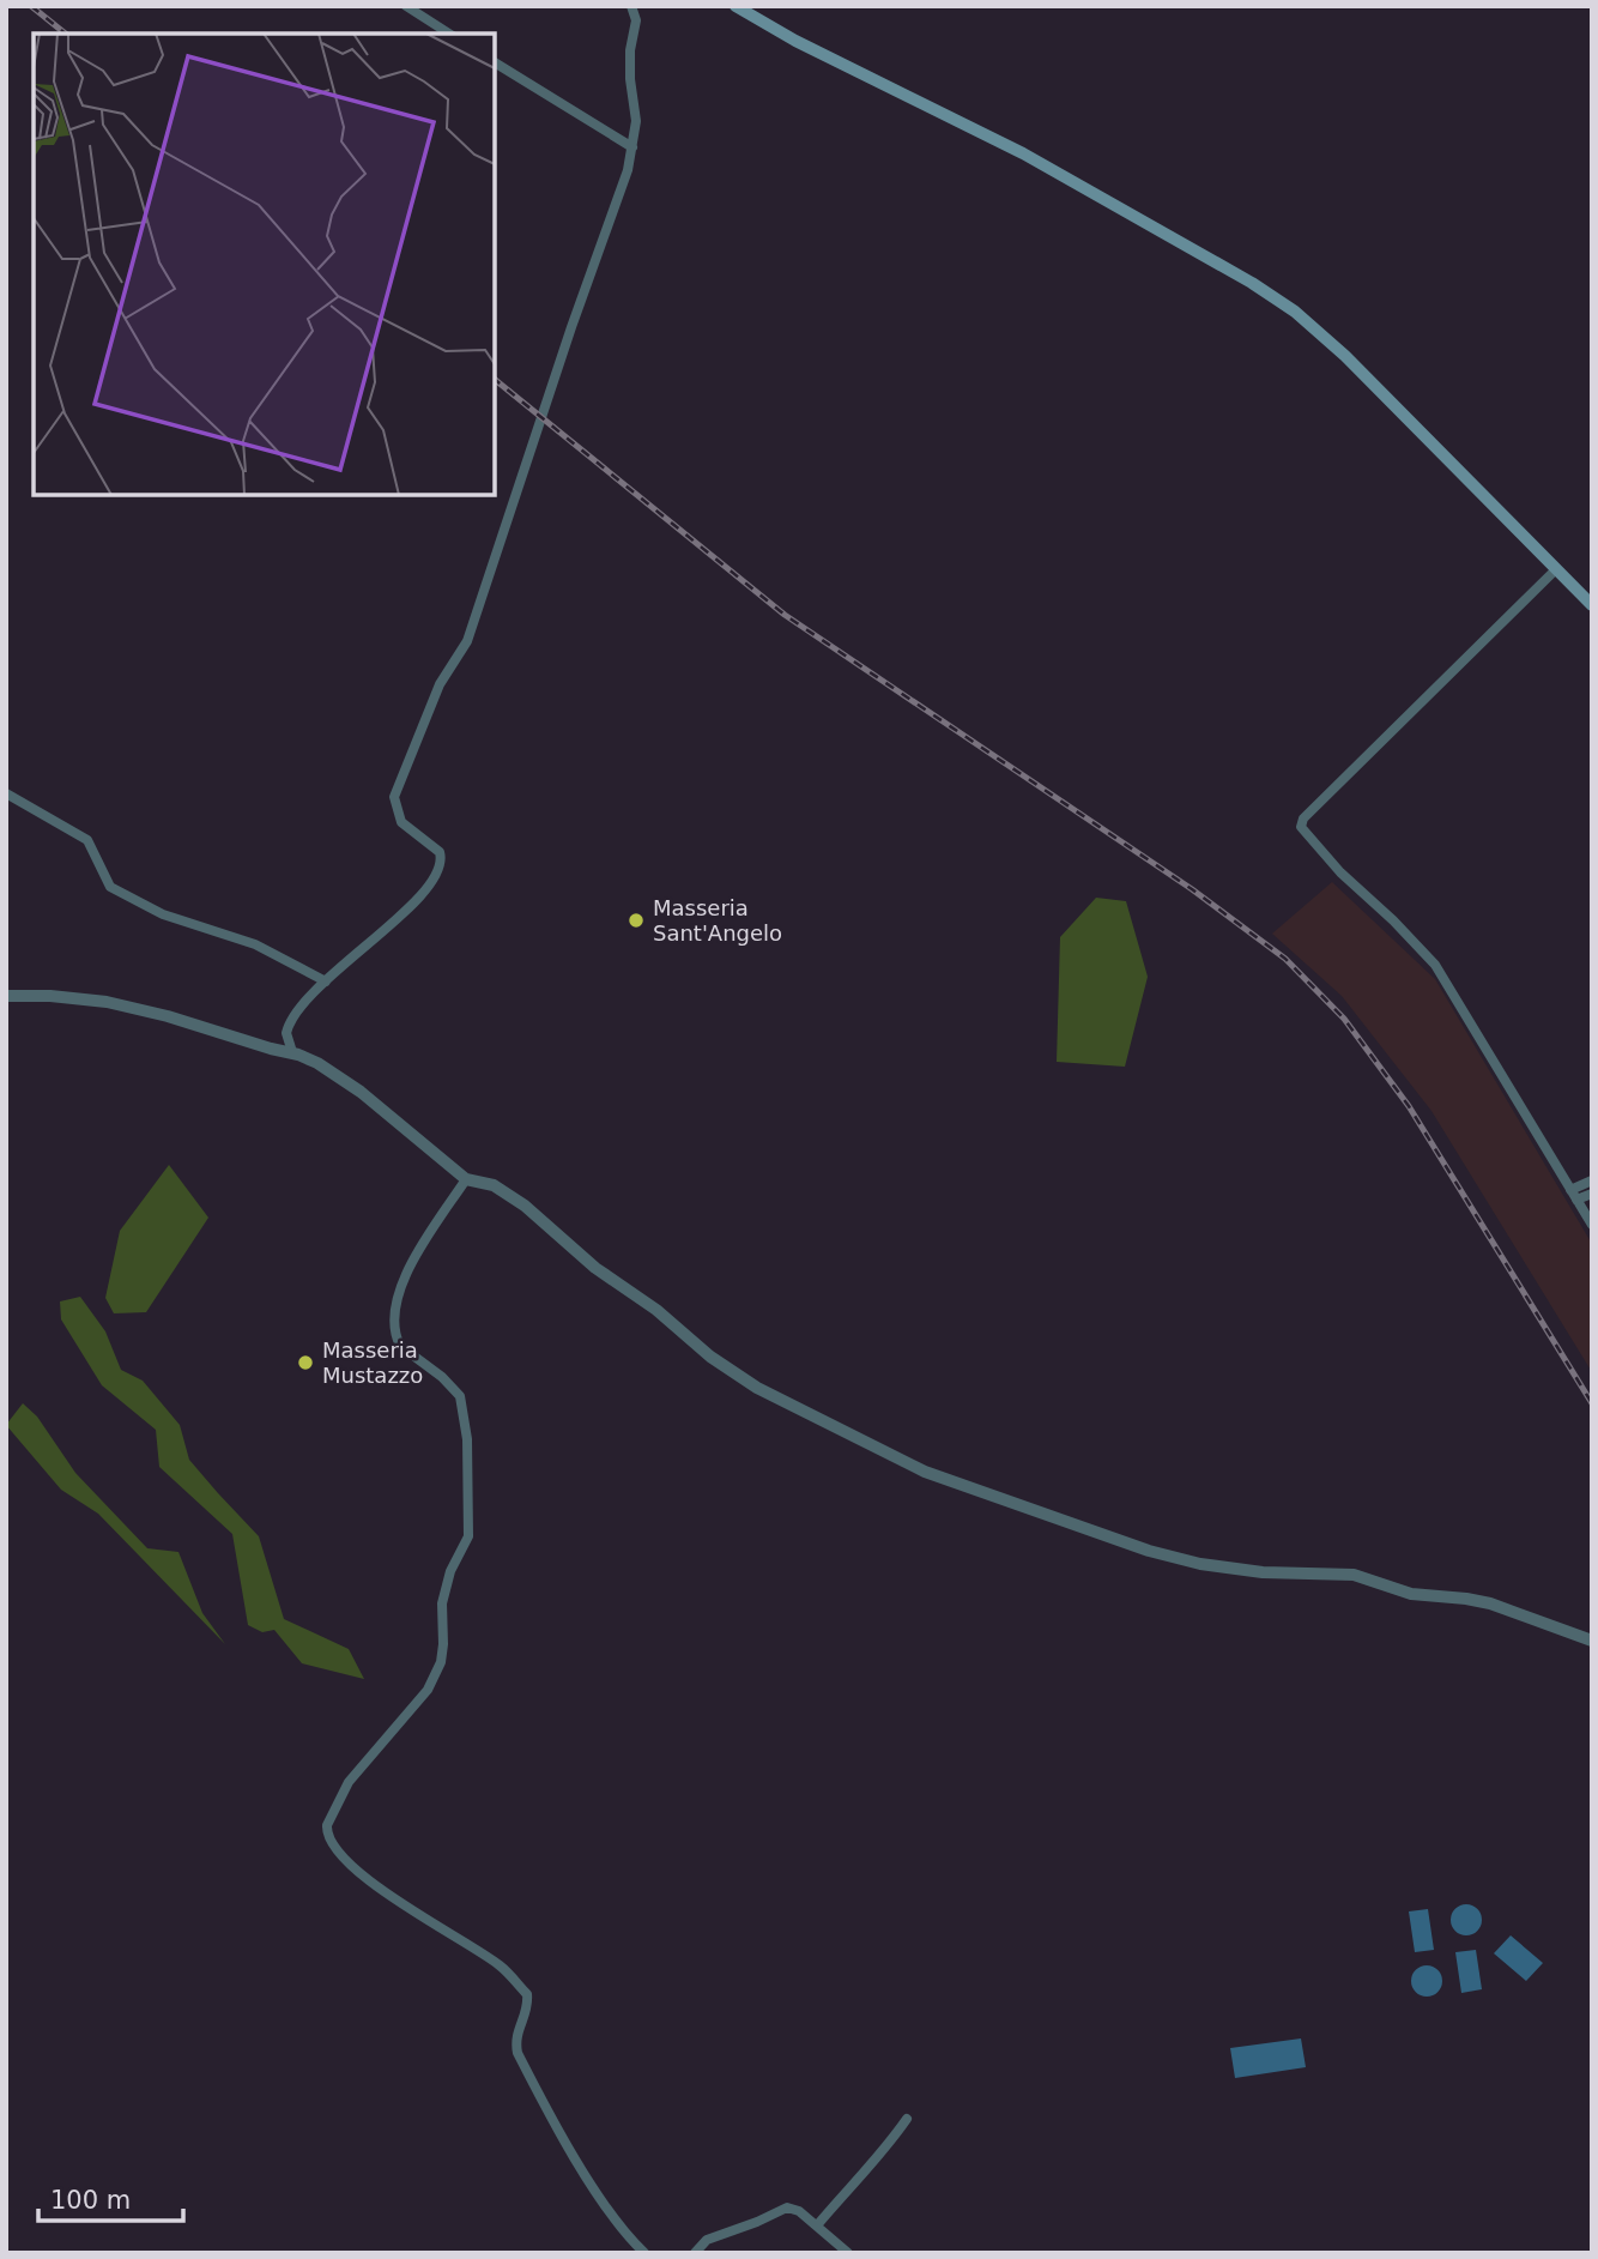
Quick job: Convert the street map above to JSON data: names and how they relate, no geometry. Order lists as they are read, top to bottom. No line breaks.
{"places":["Masseria Sant'Angelo","Masseria Mustazzo"],"scale_bar":"100 m"}
